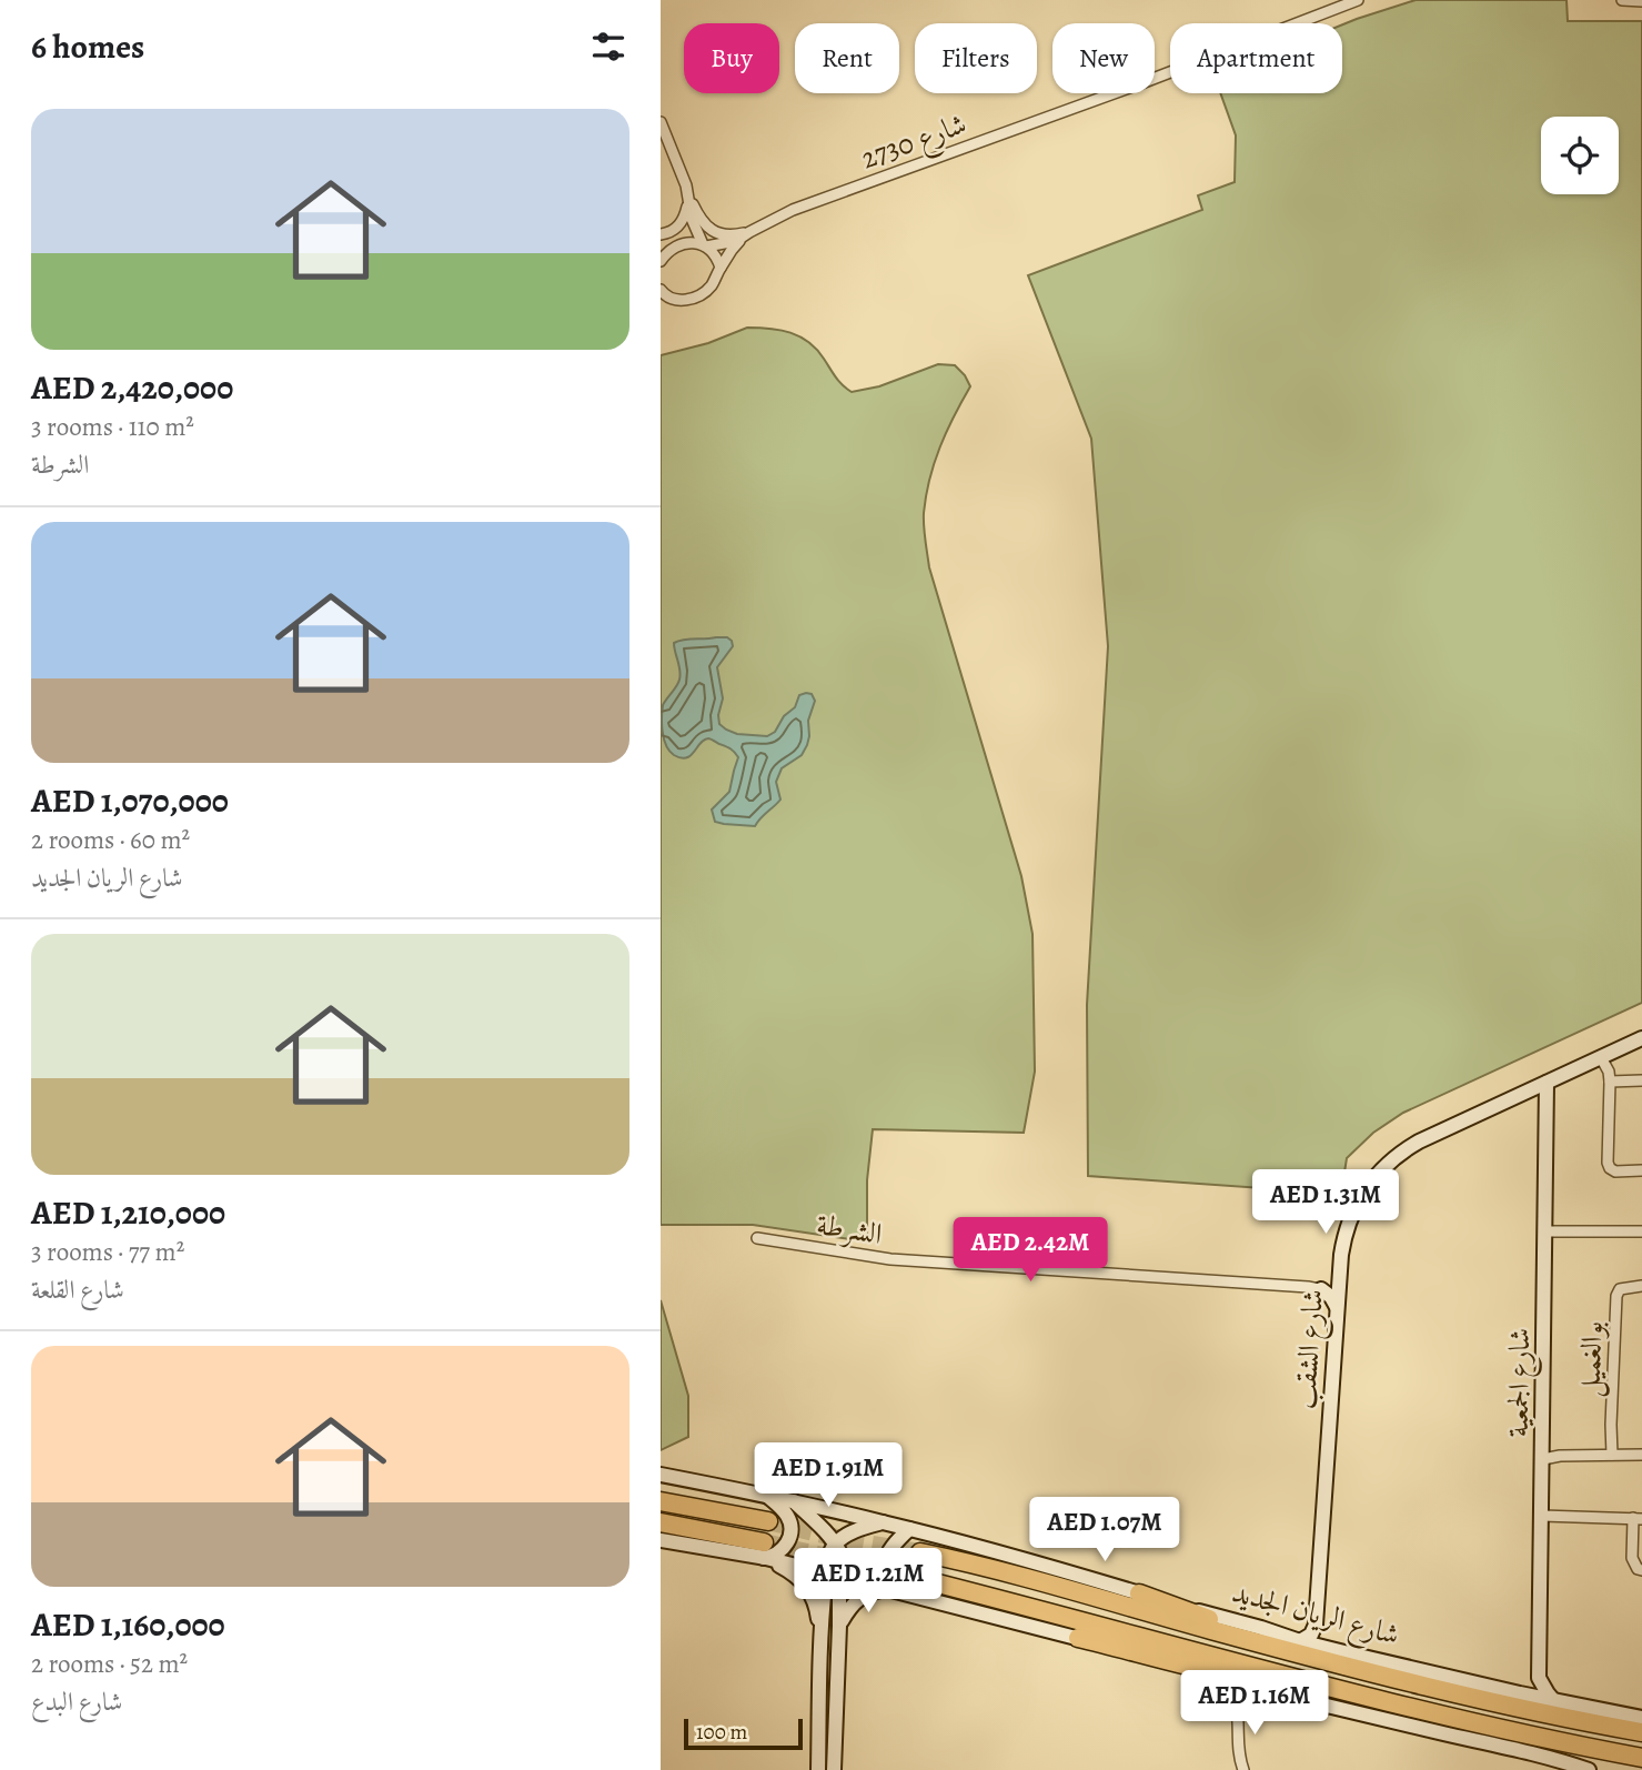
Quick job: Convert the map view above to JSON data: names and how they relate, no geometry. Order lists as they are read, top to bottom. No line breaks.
{"streets":{"highway":["شارع الريان الجديد"],"street":["شارع 2730","الشرطة","شارع الشقب","بوالغميل","شارع الجمعية"]},"crossings":[["شارع الشقب","شارع الجمعية"],["شارع الشقب","شارع الريان الجديد"]],"scale_bar":"100 m","page":{"heading":"6 homes","chip":["Buy","Rent","Filters","New","Apartment"],"list":[{"name":"AED 2,420,000","note":"3 rooms · 110 m² · الشرطة"},{"name":"AED 1,070,000","note":"2 rooms · 60 m² · شارع الريان الجديد"},{"name":"AED 1,210,000","note":"3 rooms · 77 m² · شارع القلعة"},{"name":"AED 1,160,000","note":"2 rooms · 52 m² · شارع البدع"}],"price":["AED 1.31M","AED 2.42M","AED 1.91M","AED 1.07M","AED 1.21M","AED 1.16M"],"scale":"100 m"}}
